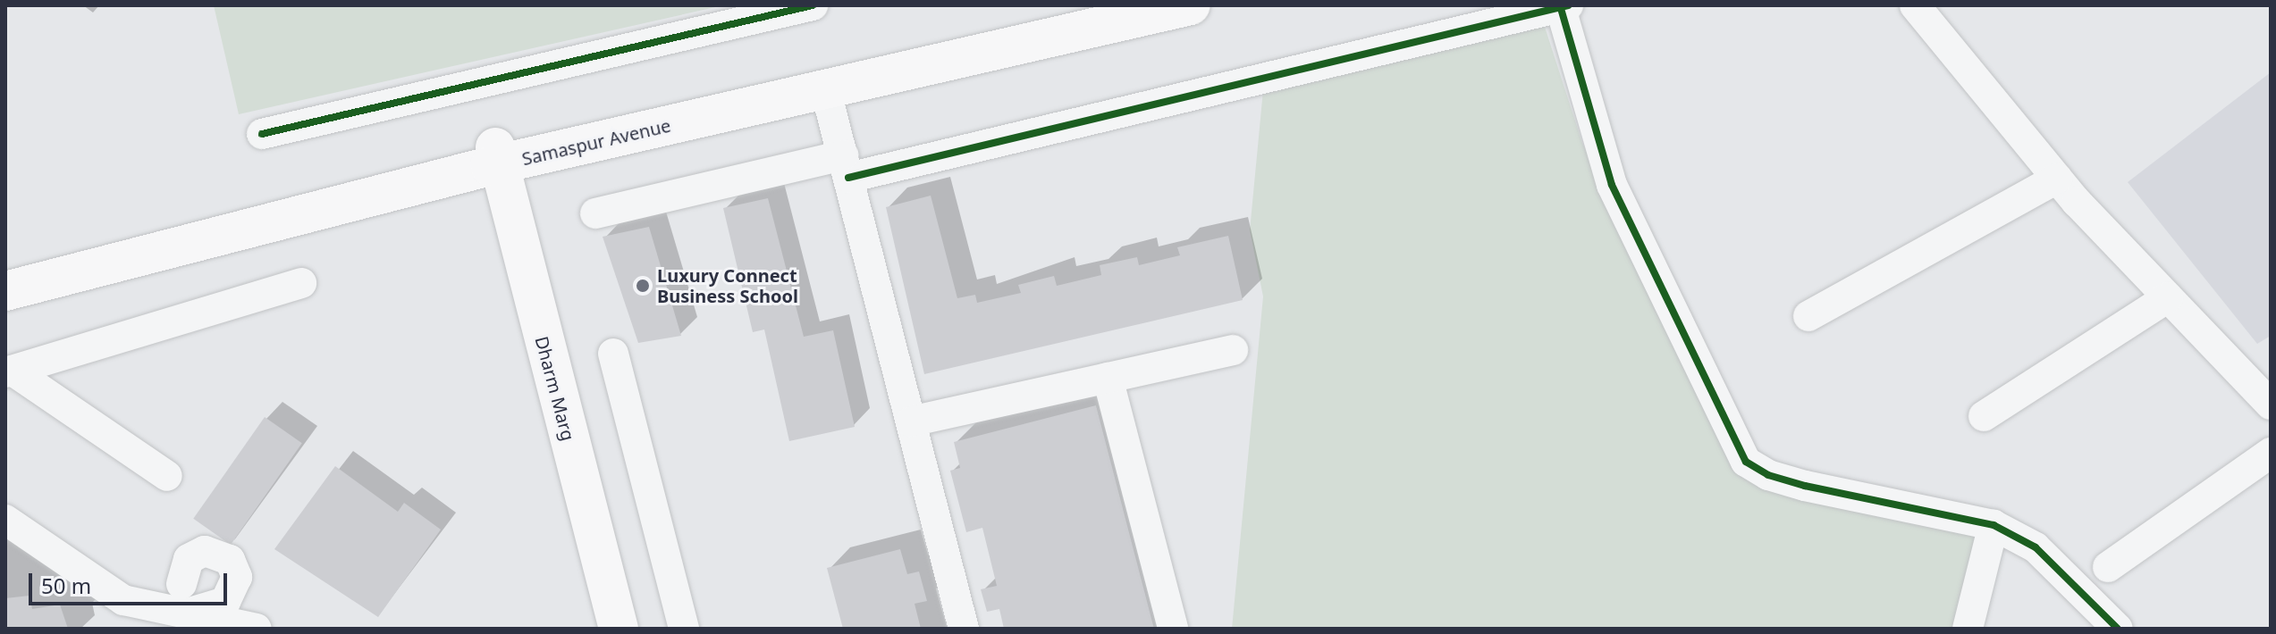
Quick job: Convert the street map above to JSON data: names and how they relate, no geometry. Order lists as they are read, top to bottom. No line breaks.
{"streets":{"main road":["Samaspur Avenue","Dharm Marg"]},"crossings":[["Samaspur Avenue","Dharm Marg"]],"places":["Luxury Connect Business School"],"scale_bar":"50 m"}
